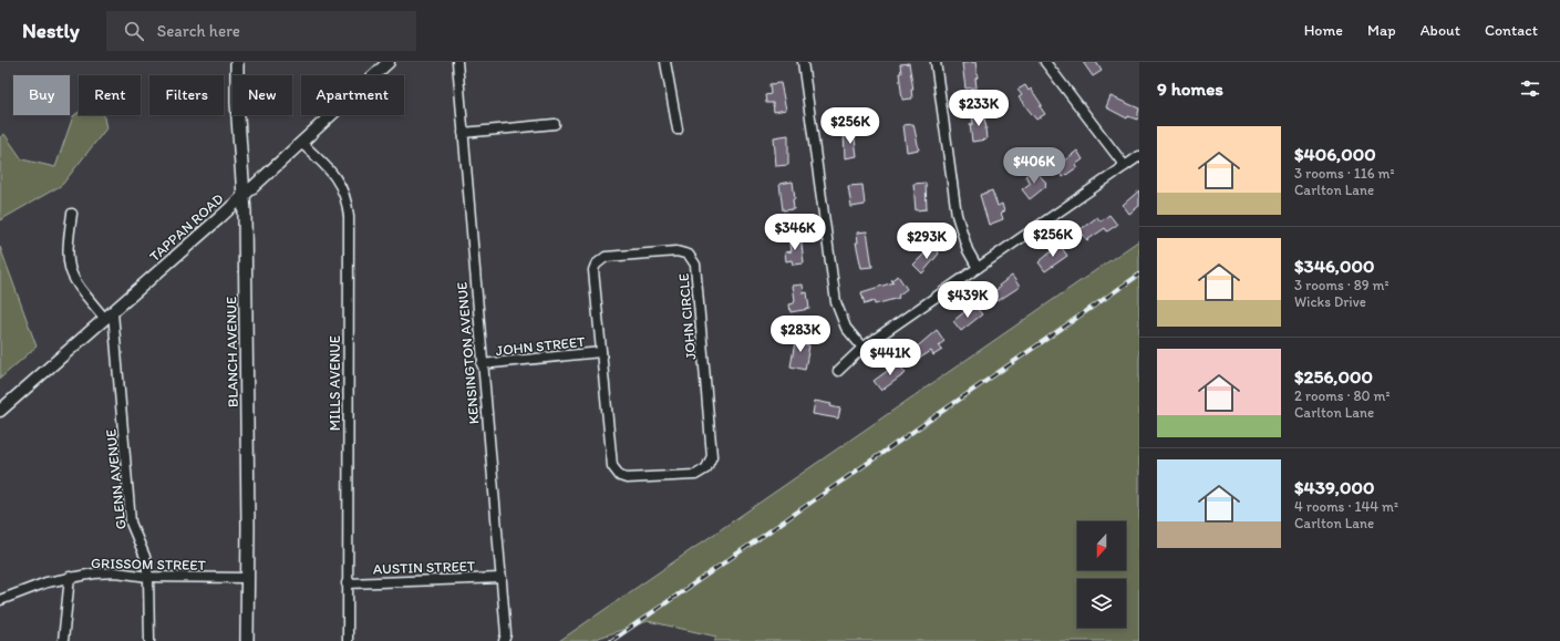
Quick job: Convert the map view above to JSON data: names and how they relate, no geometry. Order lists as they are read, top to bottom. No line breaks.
{"streets":{"main road":["BLANCH AVENUE"],"street":["TAPPAN ROAD","JOHN CIRCLE","JOHN STREET","KENSINGTON AVENUE","MILLS AVENUE","GLENN AVENUE","GRISSOM STREET","AUSTIN STREET"]},"crossings":[["TAPPAN ROAD","BLANCH AVENUE"],["TAPPAN ROAD","MILLS AVENUE"],["TAPPAN ROAD","GLENN AVENUE"],["JOHN CIRCLE","JOHN STREET"],["JOHN STREET","KENSINGTON AVENUE"],["BLANCH AVENUE","GRISSOM STREET"],["KENSINGTON AVENUE","AUSTIN STREET"],["MILLS AVENUE","AUSTIN STREET"],["GLENN AVENUE","GRISSOM STREET"]],"north":"bottom","page":{"header":"Nestly","search":"Search here","nav":["Home","Map","About","Contact"],"heading":"9 homes","chip":["Buy","Rent","Filters","New","Apartment"],"price":["$233K","$256K","$406K","$346K","$256K","$293K","$439K","$283K","$441K"],"list":[{"name":"$406,000","note":"3 rooms · 116 m² · Carlton Lane"},{"name":"$346,000","note":"3 rooms · 89 m² · Wicks Drive"},{"name":"$256,000","note":"2 rooms · 80 m² · Carlton Lane"},{"name":"$439,000","note":"4 rooms · 144 m² · Carlton Lane"}]}}
